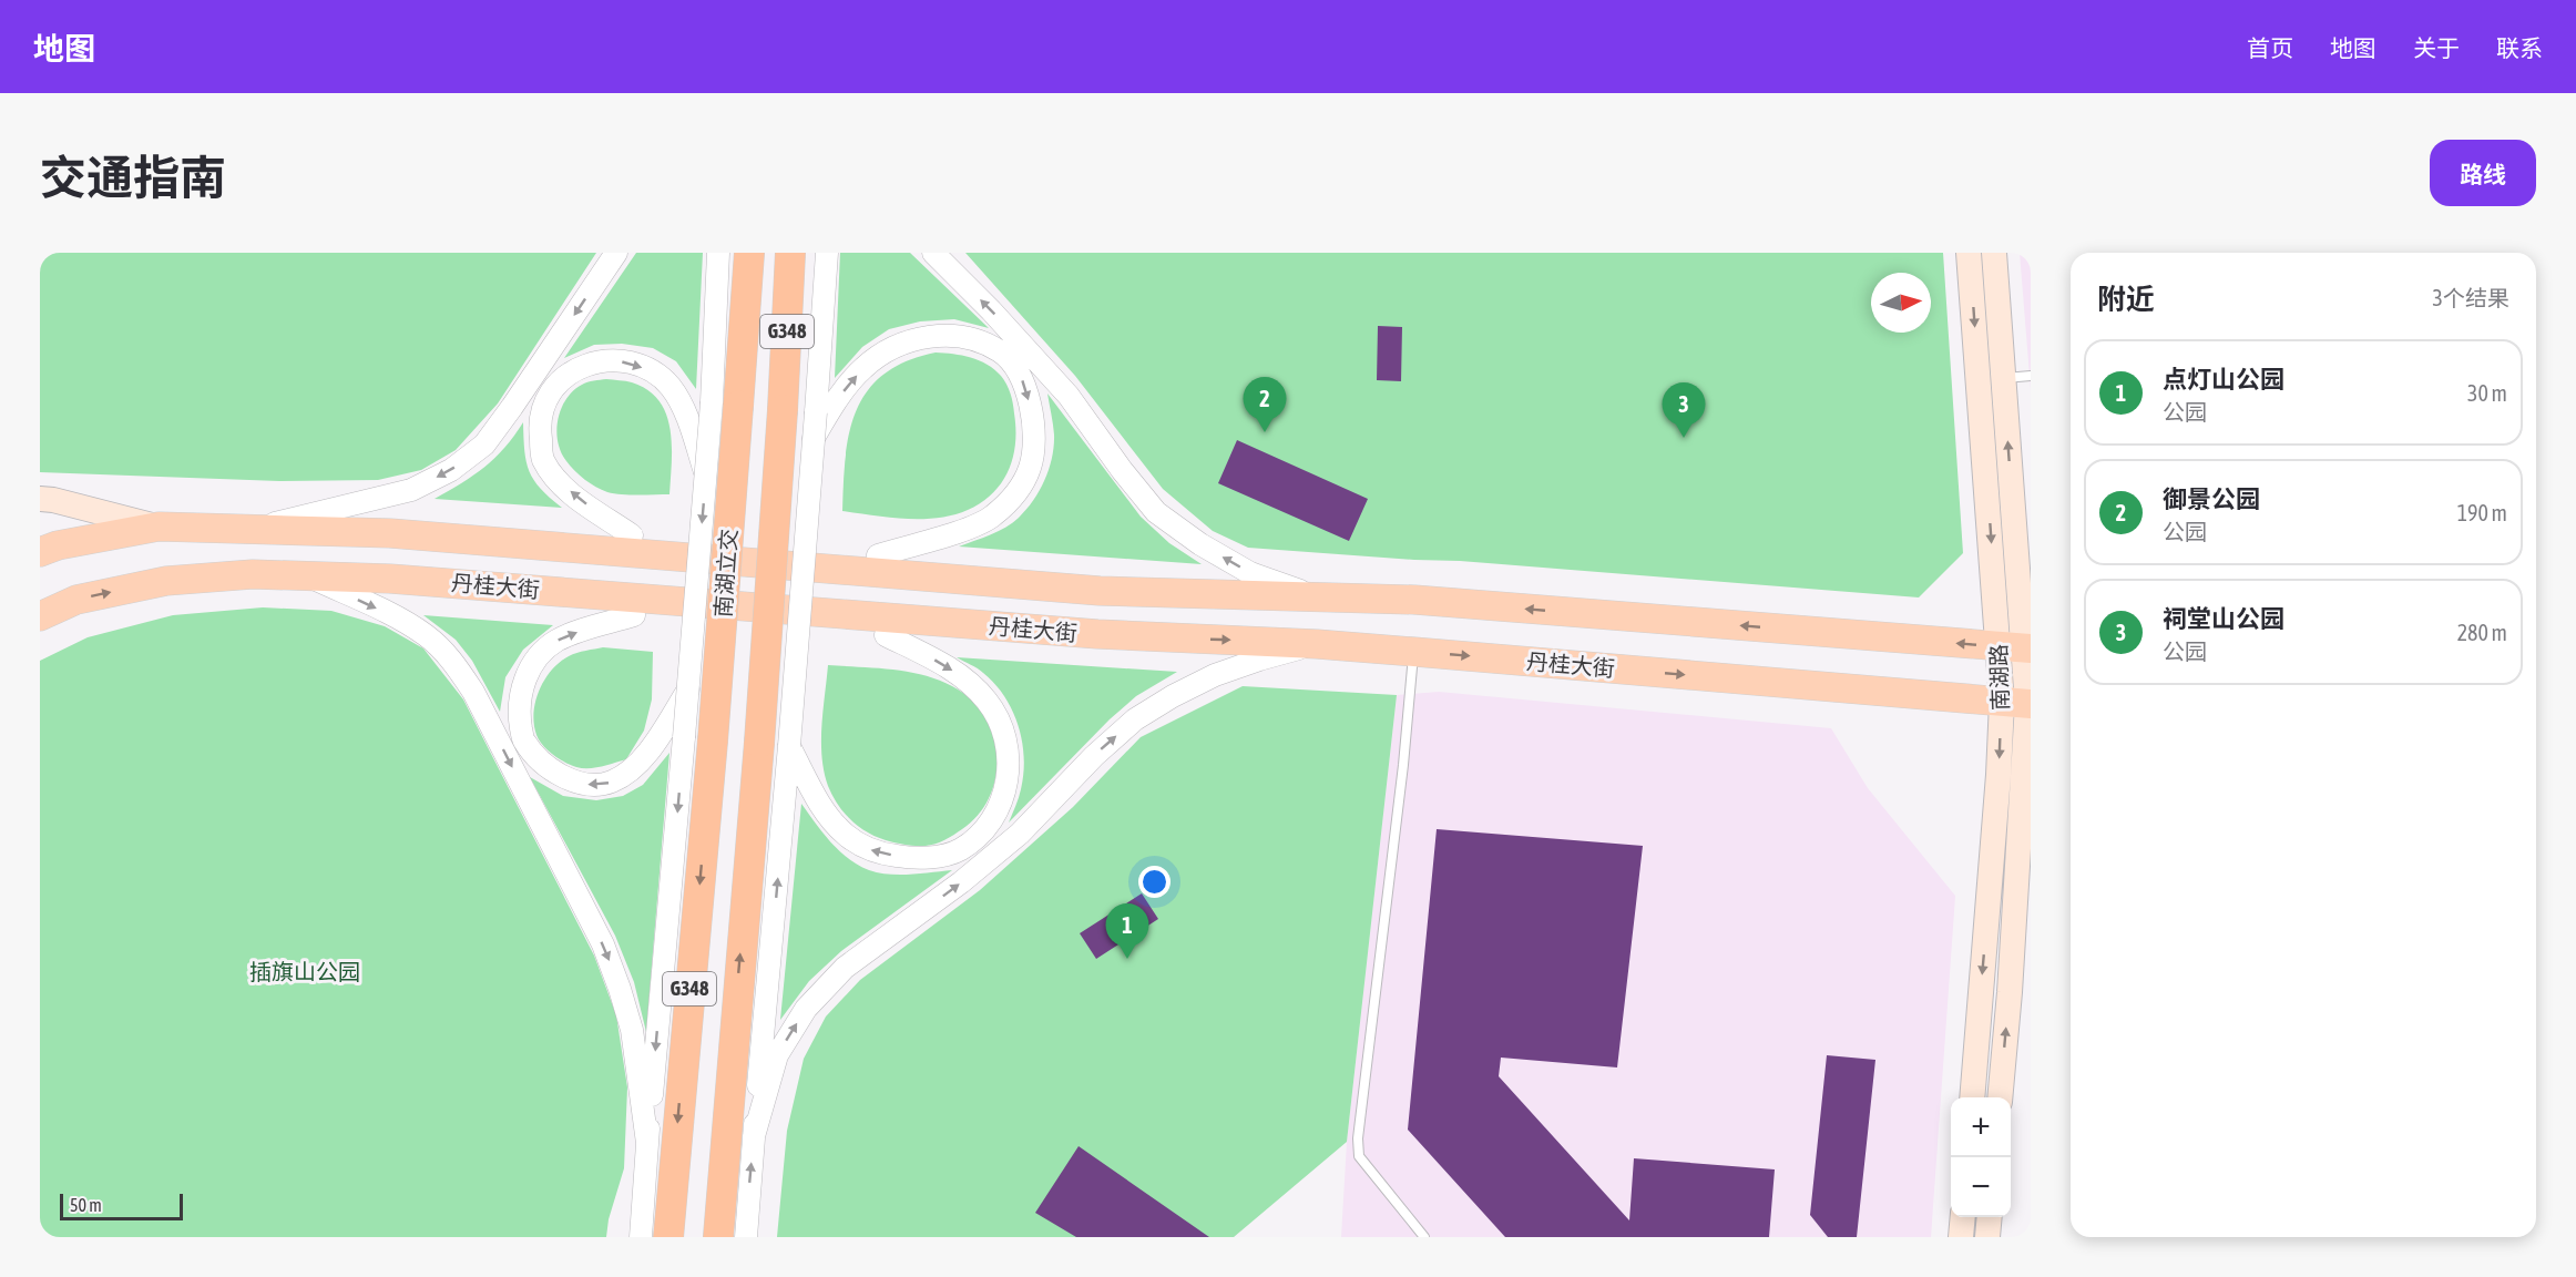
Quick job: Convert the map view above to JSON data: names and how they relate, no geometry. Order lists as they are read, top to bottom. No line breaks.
{"streets":{"highway":["G348","南湖立交"],"main road":["丹桂大街","南湖路"]},"crossings":[["G348","南湖立交"],["丹桂大街","南湖路"]],"parks":["插旗山公园"],"scale_bar":"50 m","north":"right","page":{"header":"地图","nav":["首页","地图","关于","联系"],"title":"交通指南","buttons":"路线","heading":["附近","3个结果"],"list":[{"mark":"1","name":"点灯山公园","note":"公园","value":"30 m"},{"mark":"2","name":"御景公园","note":"公园","value":"190 m"},{"mark":"3","name":"祠堂山公园","note":"公园","value":"280 m"}],"pins":["2","3","1"],"map_buttons":["+","−"],"scale":"50 m"}}
